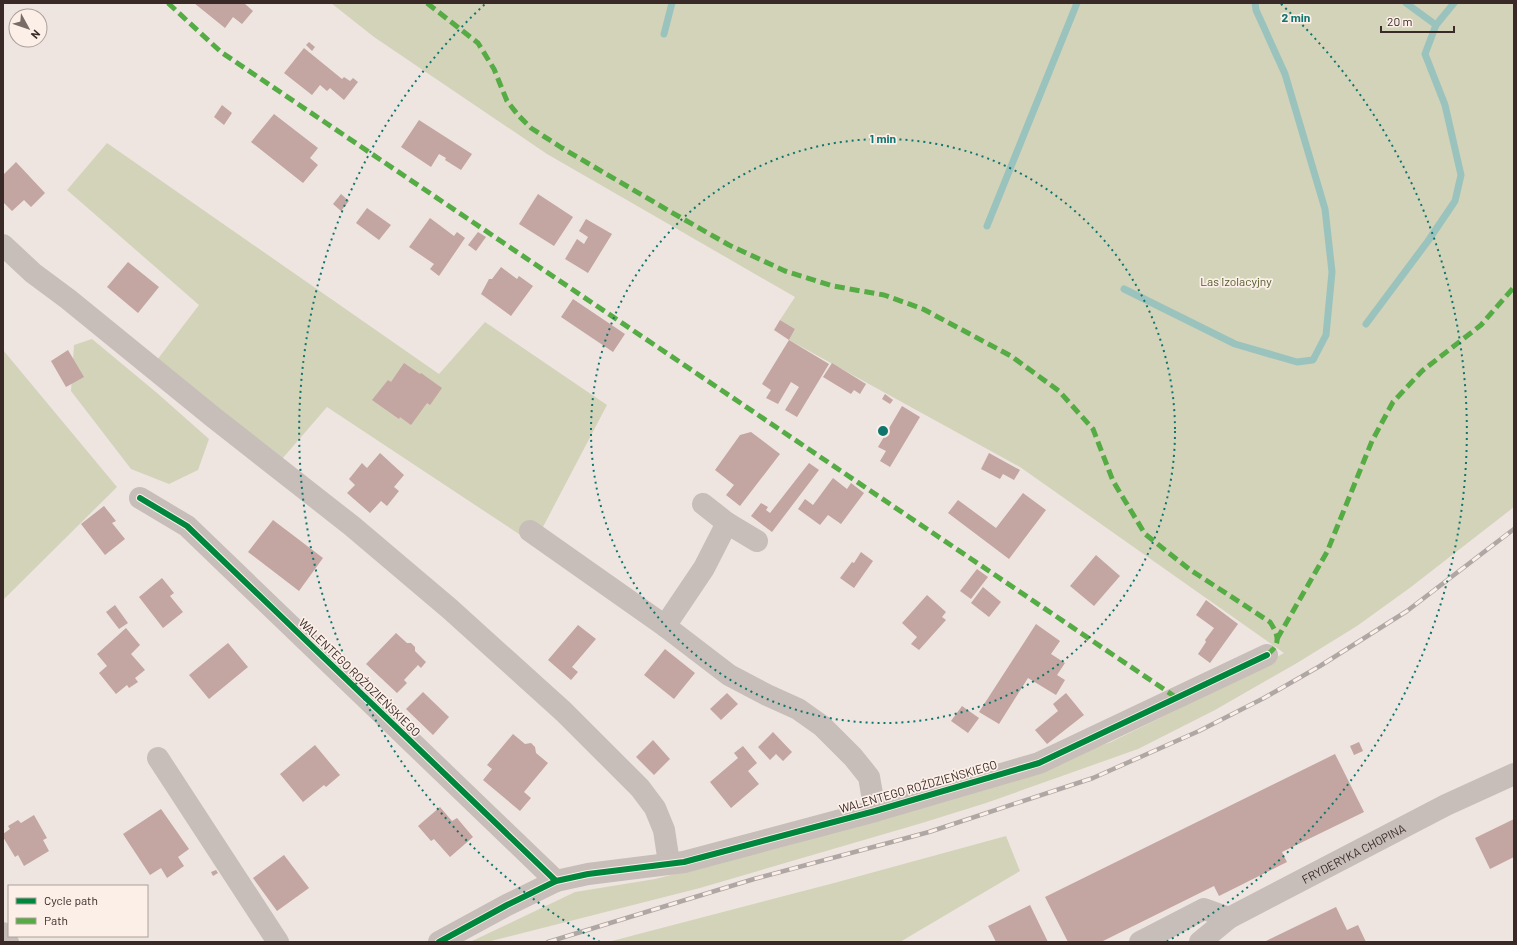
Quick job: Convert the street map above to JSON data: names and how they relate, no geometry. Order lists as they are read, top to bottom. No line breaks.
{"streets":{"street":["WALENTEGO ROŹDZIEŃSKIEGO","FRYDERYKA CHOPINA"]},"parks":["Las Izolacyjny"],"legend":["Cycle path","Path"],"scale_bar":"20 m","north":"bottom right","rings":["2 min","1 min"]}
